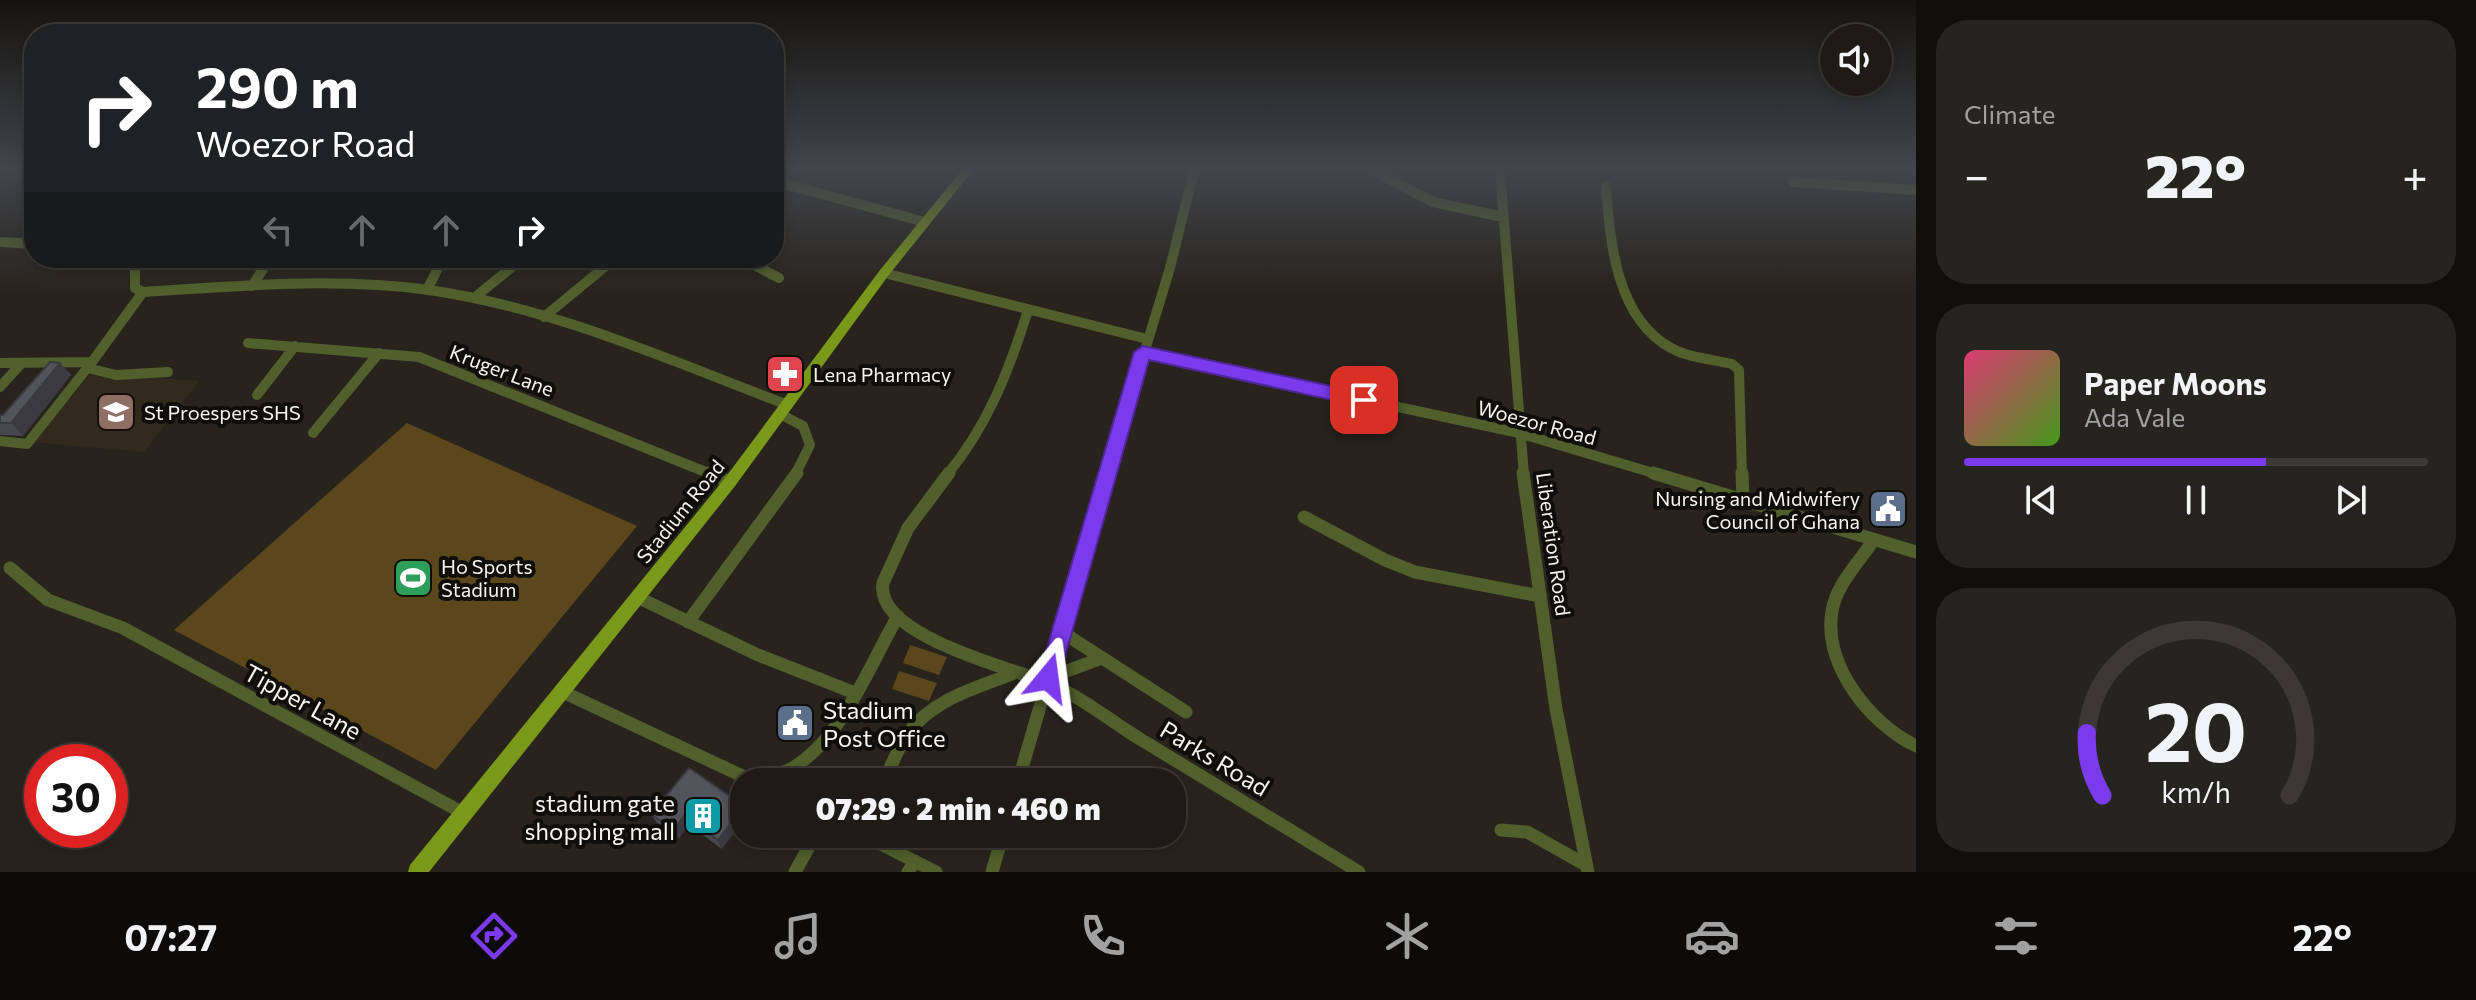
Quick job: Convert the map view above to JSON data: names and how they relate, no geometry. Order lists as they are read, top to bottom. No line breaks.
{"streets":{"main road":["Stadium Road"],"street":["Kruger Lane","Woezor Road","Liberation Road","Tipper Lane","Parks Road"]},"crossings":[["Kruger Lane","Stadium Road"],["Woezor Road","Stadium Road"],["Woezor Road","Liberation Road"],["Stadium Road","Tipper Lane"]],"places":{"pharmacy":["Lena Pharmacy"],"school or university":["St Proespers SHS"],"public building":["Nursing and Midwifery Council of Ghana","Stadium Post Office"],"sports":["Ho Sports Stadium"],"building":["stadium gate shopping mall"]},"page":{"tile":"Climate","turn":["290 m","Woezor Road"],"heat":["−","22°","+"],"song":["Paper Moons","Ada Vale"],"limit":"30","trip":"07:29 · 2 min · 460 m","tabs":["07:27","22°"],"gauge":["20","km/h"]}}
